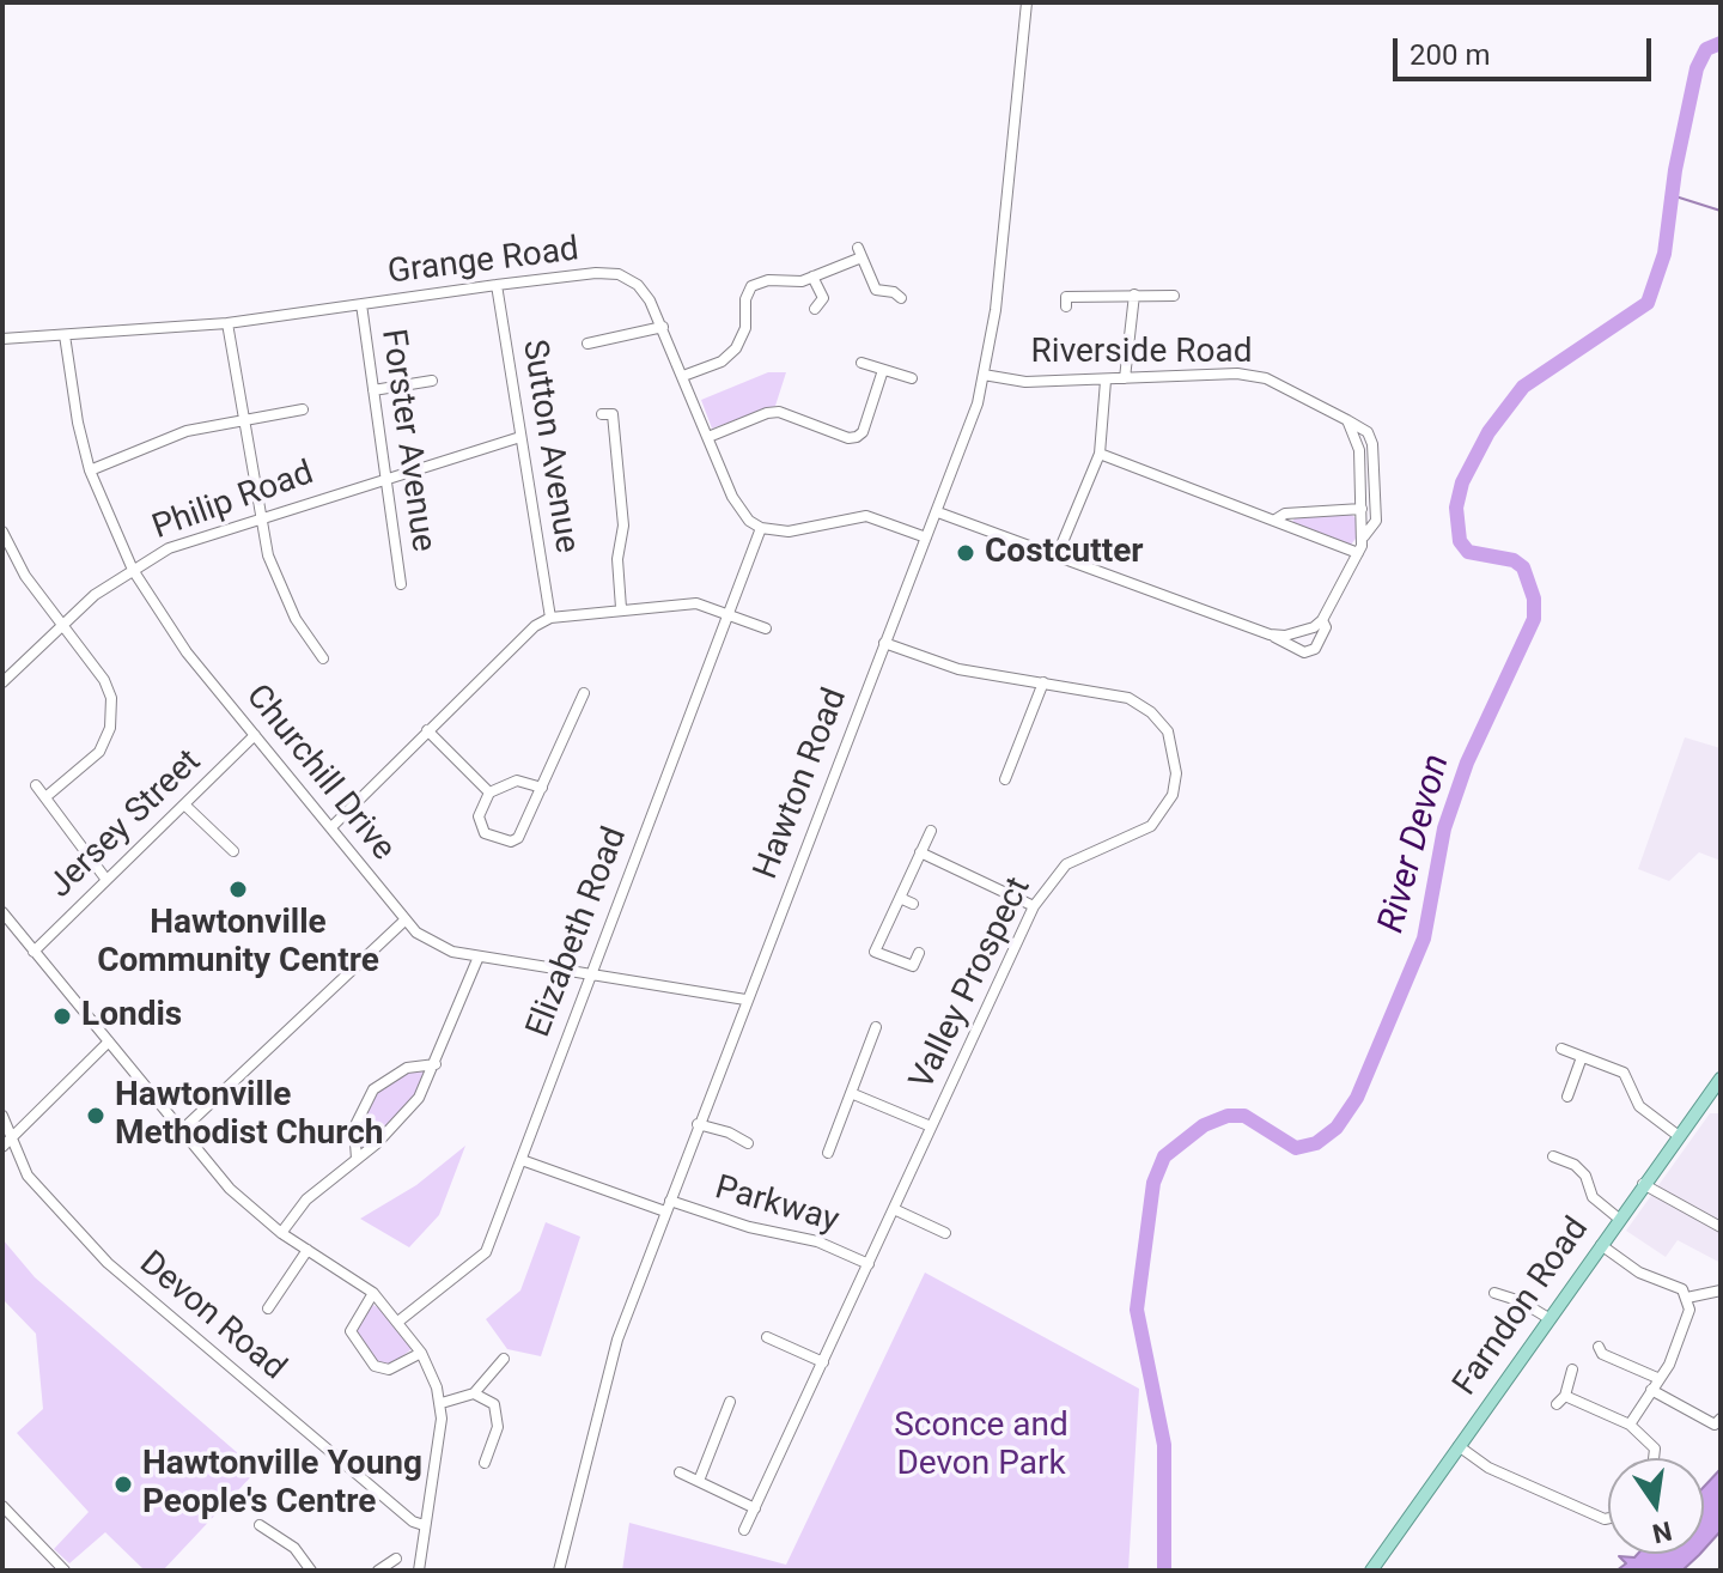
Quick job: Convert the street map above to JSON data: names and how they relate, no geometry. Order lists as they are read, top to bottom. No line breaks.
{"streets":{"main road":["Farndon Road"],"street":["Grange Road","Riverside Road","Forster Avenue","Sutton Avenue","Philip Road","Churchill Drive","Hawton Road","Jersey Street","Elizabeth Road","Valley Prospect","Parkway","Devon Road"]},"crossings":[["Grange Road","Forster Avenue"],["Grange Road","Sutton Avenue"],["Grange Road","Churchill Drive"],["Grange Road","Elizabeth Road"],["Riverside Road","Hawton Road"],["Forster Avenue","Philip Road"],["Sutton Avenue","Philip Road"],["Philip Road","Churchill Drive"],["Churchill Drive","Hawton Road"],["Churchill Drive","Jersey Street"],["Churchill Drive","Elizabeth Road"],["Hawton Road","Valley Prospect"],["Hawton Road","Parkway"],["Valley Prospect","Parkway"]],"water":["River Devon"],"parks":["Sconce and Devon Park"],"places":["Costcutter","Hawtonville Community Centre","Londis","Hawtonville Methodist Church","Hawtonville Young People's Centre"],"scale_bar":"200 m","north":"bottom"}
